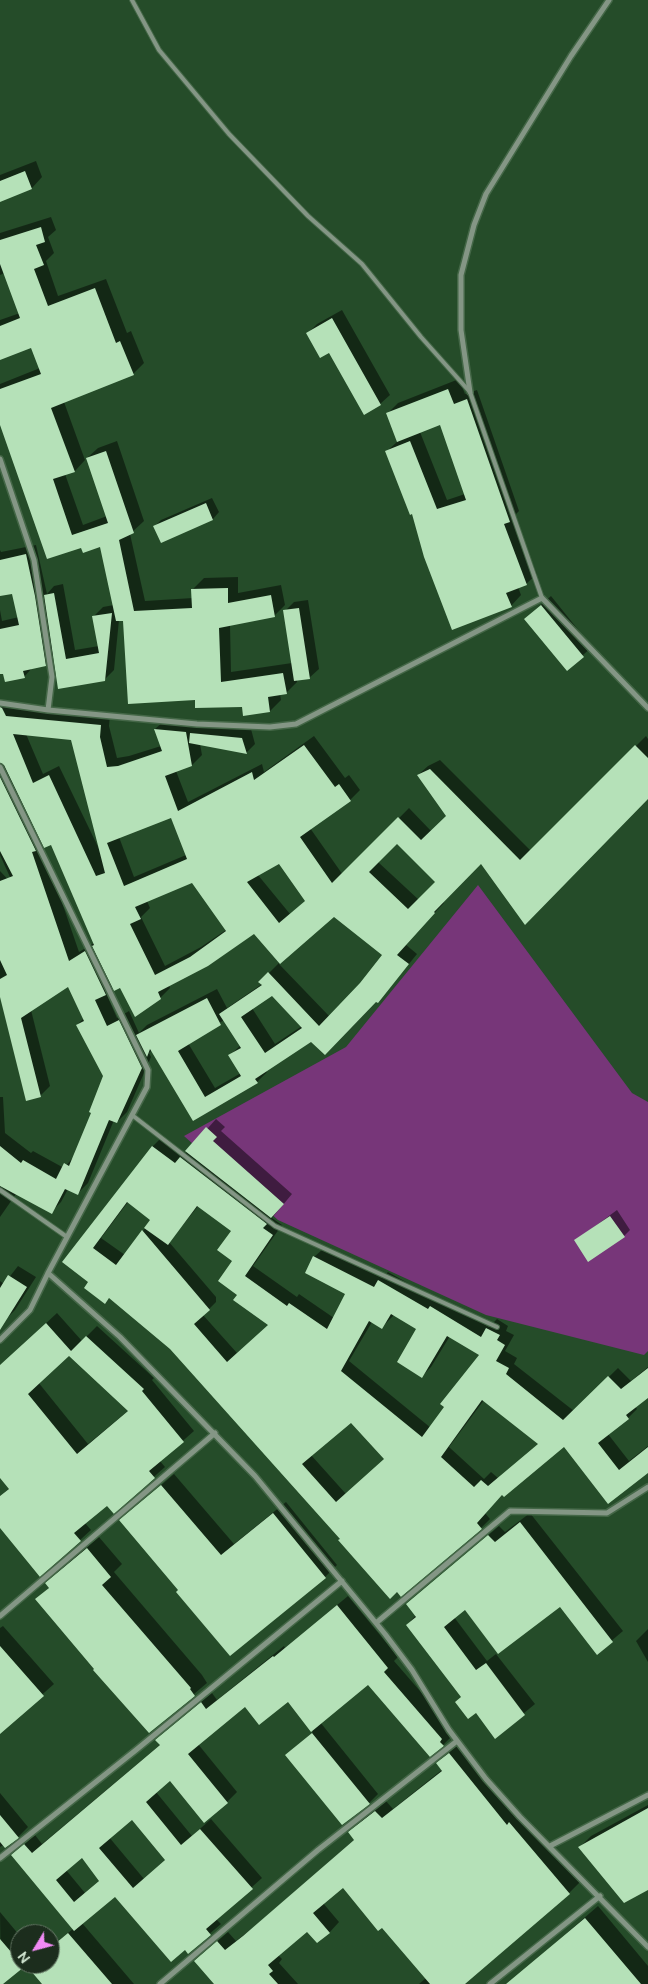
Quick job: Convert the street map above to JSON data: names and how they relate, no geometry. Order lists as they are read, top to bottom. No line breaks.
{"north":"bottom left"}
